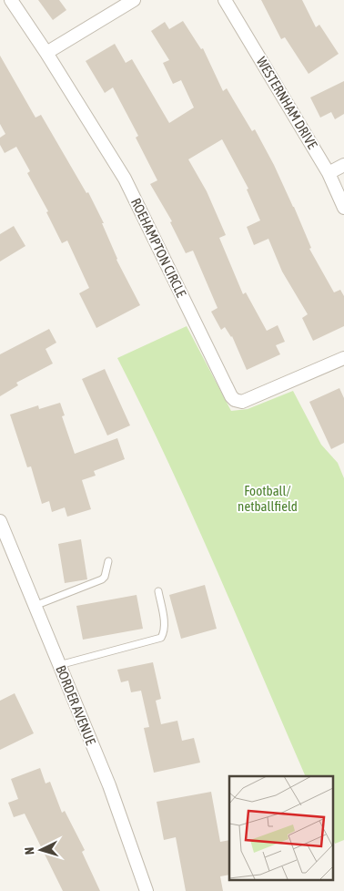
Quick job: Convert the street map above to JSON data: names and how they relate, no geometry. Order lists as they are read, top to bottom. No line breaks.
{"streets":{"street":["WESTERNHAM DRIVE","ROEHAMPTON CIRCLE","BORDER AVENUE"]},"parks":["Football/ netballfield"],"north":"left"}
